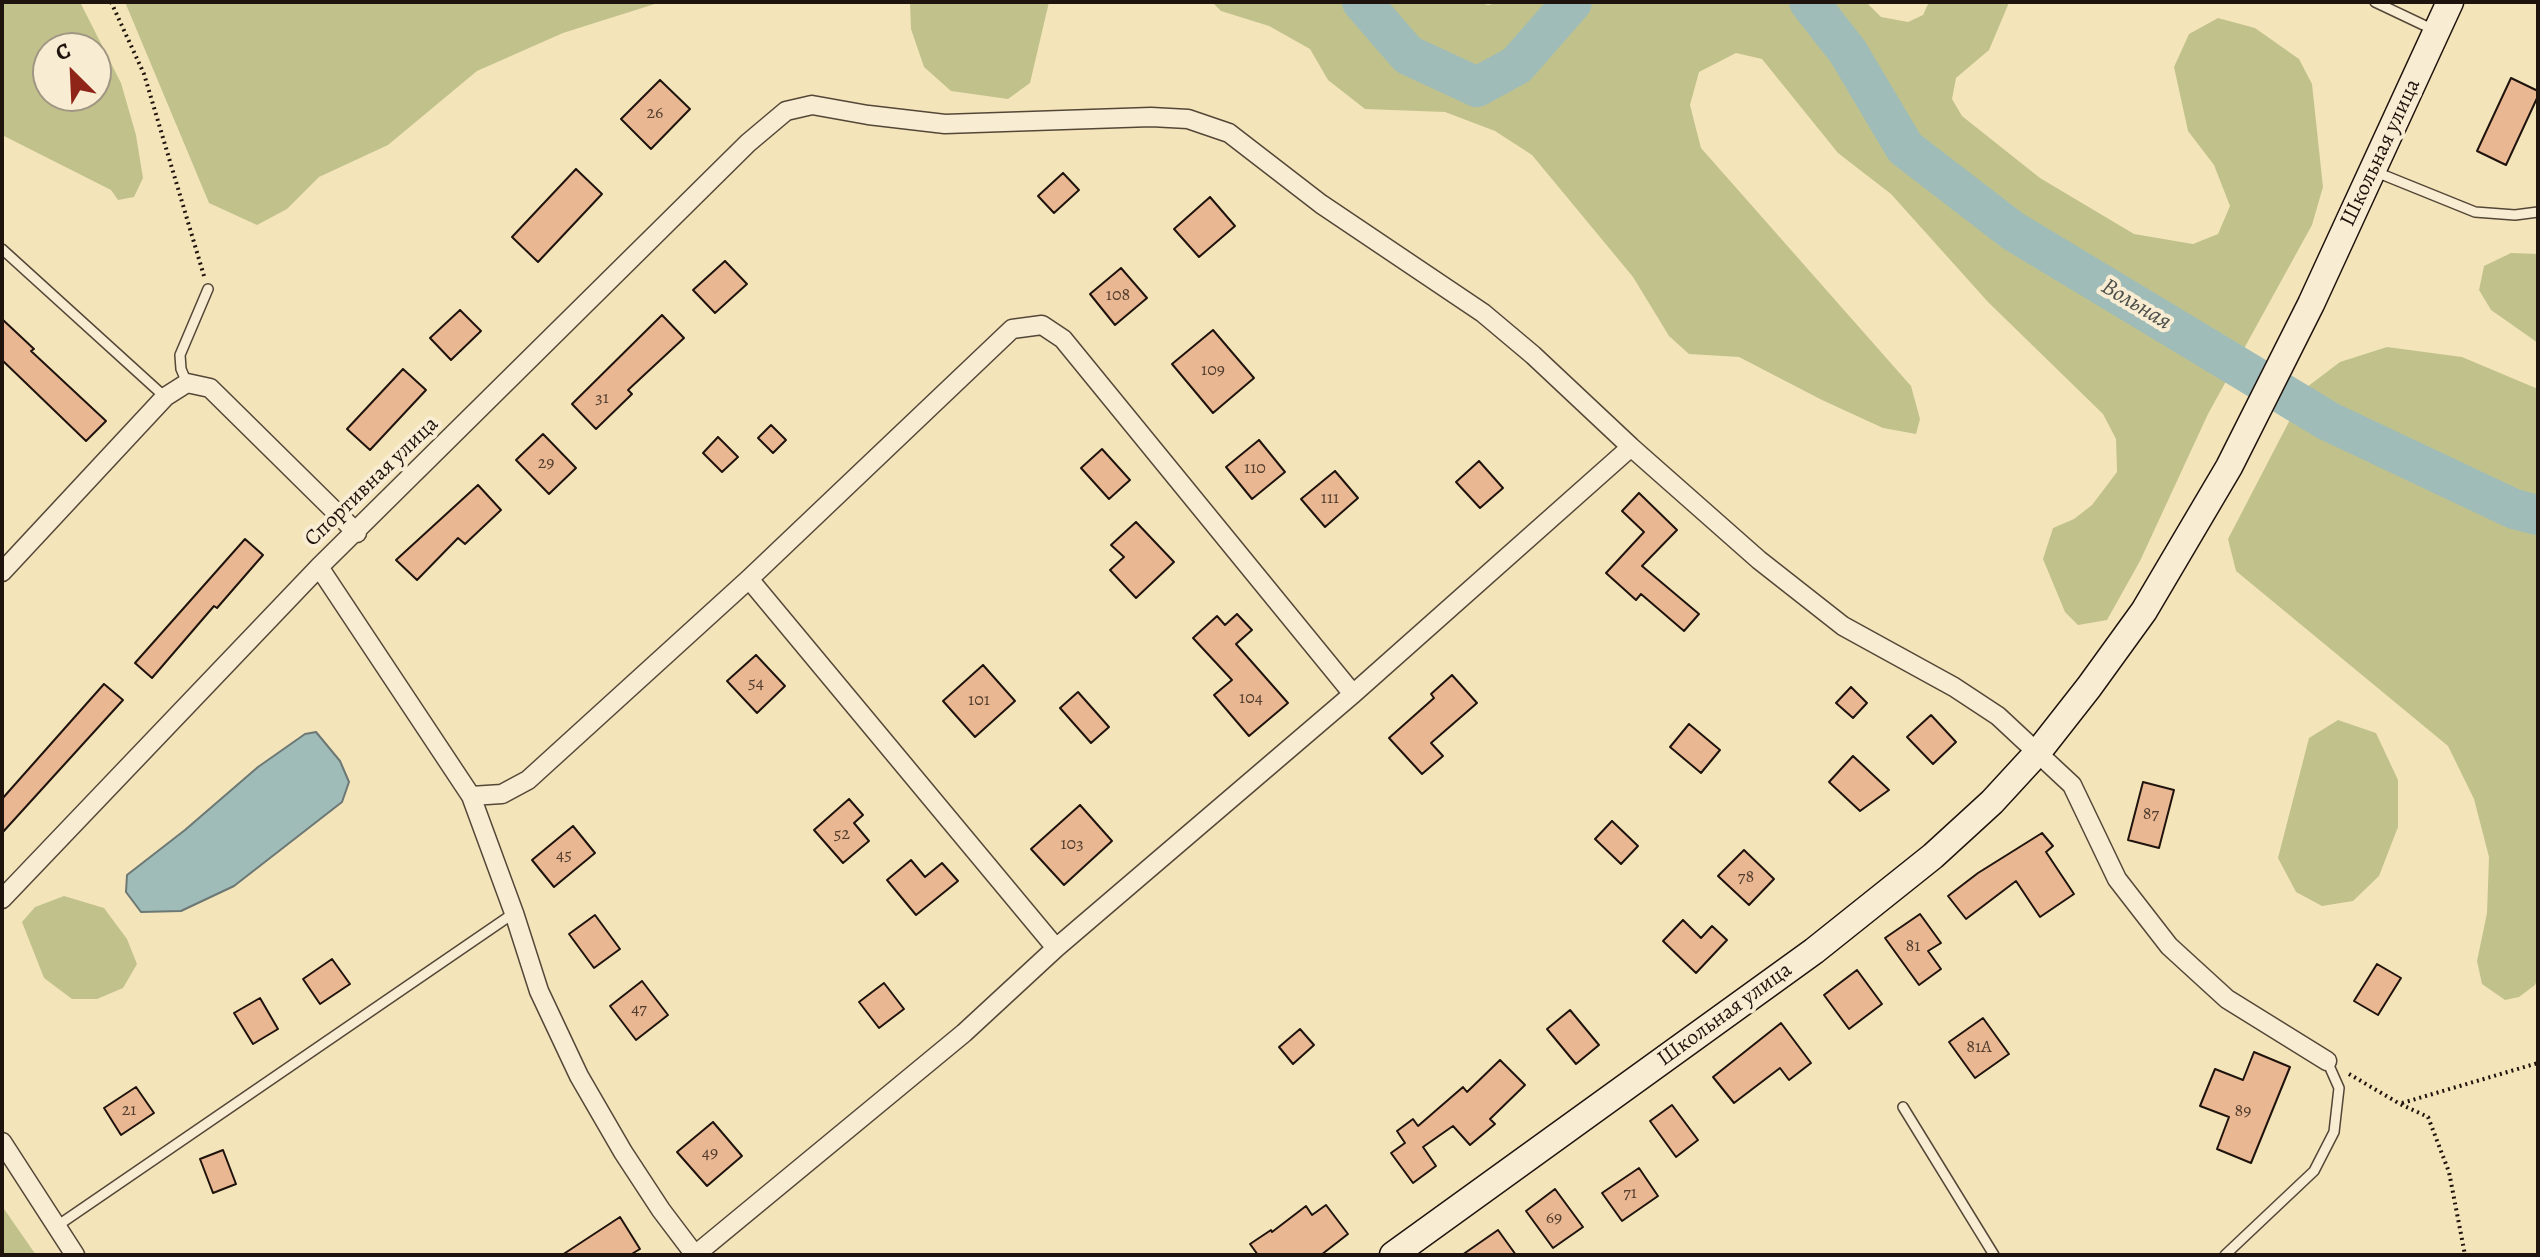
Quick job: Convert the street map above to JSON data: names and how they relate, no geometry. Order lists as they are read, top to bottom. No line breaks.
{"streets":{"street":["Школьная улица","Спортивная улица"]},"water":["Вольная"],"house_numbers":["26","108","109","31","29","110","111","54","104","101","87","52","103","45","78","81","47","81А","21","89","49","71","69"],"north":"top left"}
